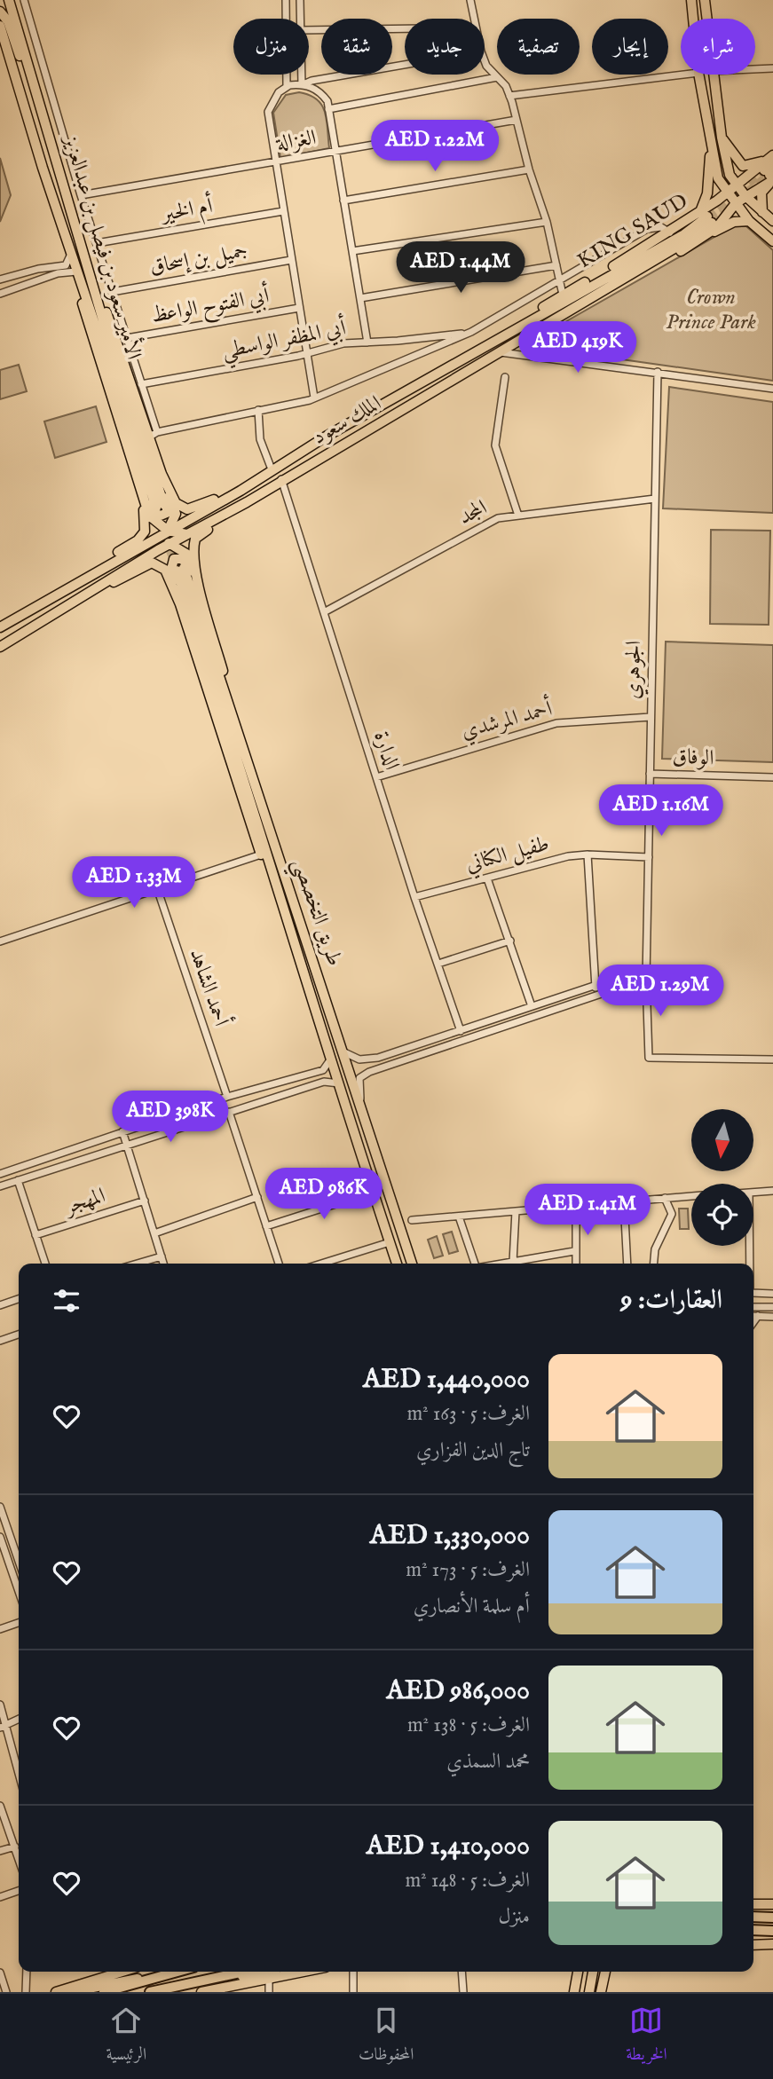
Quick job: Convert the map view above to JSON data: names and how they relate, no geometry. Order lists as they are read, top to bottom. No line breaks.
{"streets":{"main road":["KING SAUD","الأمير سعود بن فيصل بن عبدالعزيز","الملك سعود","طريق التخصصي"],"street":["الغزالة","أم الخير","جميل بن إسحاق","أبي الفتوح الواعظ","أبي المظفر الواسطي","المجد","الجوهري","أحمد المرشدي","الدارة","الوفاق","طفيل الكناني","أحمد الشاهد","المهجر"]},"crossings":[["KING SAUD","الملك سعود"],["الملك سعود","الدارة"],["المجد","الجوهري"],["المجد","الدارة"],["الجوهري","أحمد المرشدي"],["الجوهري","الوفاق"],["الجوهري","طفيل الكناني"],["أحمد المرشدي","الدارة"],["الدارة","طفيل الكناني"]],"parks":["Crown Prince Park"],"north":"bottom","page":{"chip":["شراء","إيجار","تصفية","جديد","شقة","منزل"],"price":["AED 1.22M","AED 1.44M","AED 419K","AED 1.16M","AED 1.33M","AED 1.29M","AED 398K","AED 986K","AED 1.41M"],"heading":"العقارات: 9","list":[{"name":"AED 1,440,000","note":"الغرف: 5 · 163 m² · تاج الدين الفزاري"},{"name":"AED 1,330,000","note":"الغرف: 5 · 173 m² · أم سلمة الأنصاري"},{"name":"AED 986,000","note":"الغرف: 5 · 138 m² · محمد السمذي"},{"name":"AED 1,410,000","note":"الغرف: 5 · 148 m² · منزل"}],"tabs":["الخريطة","المحفوظات","الرئيسية"]}}
